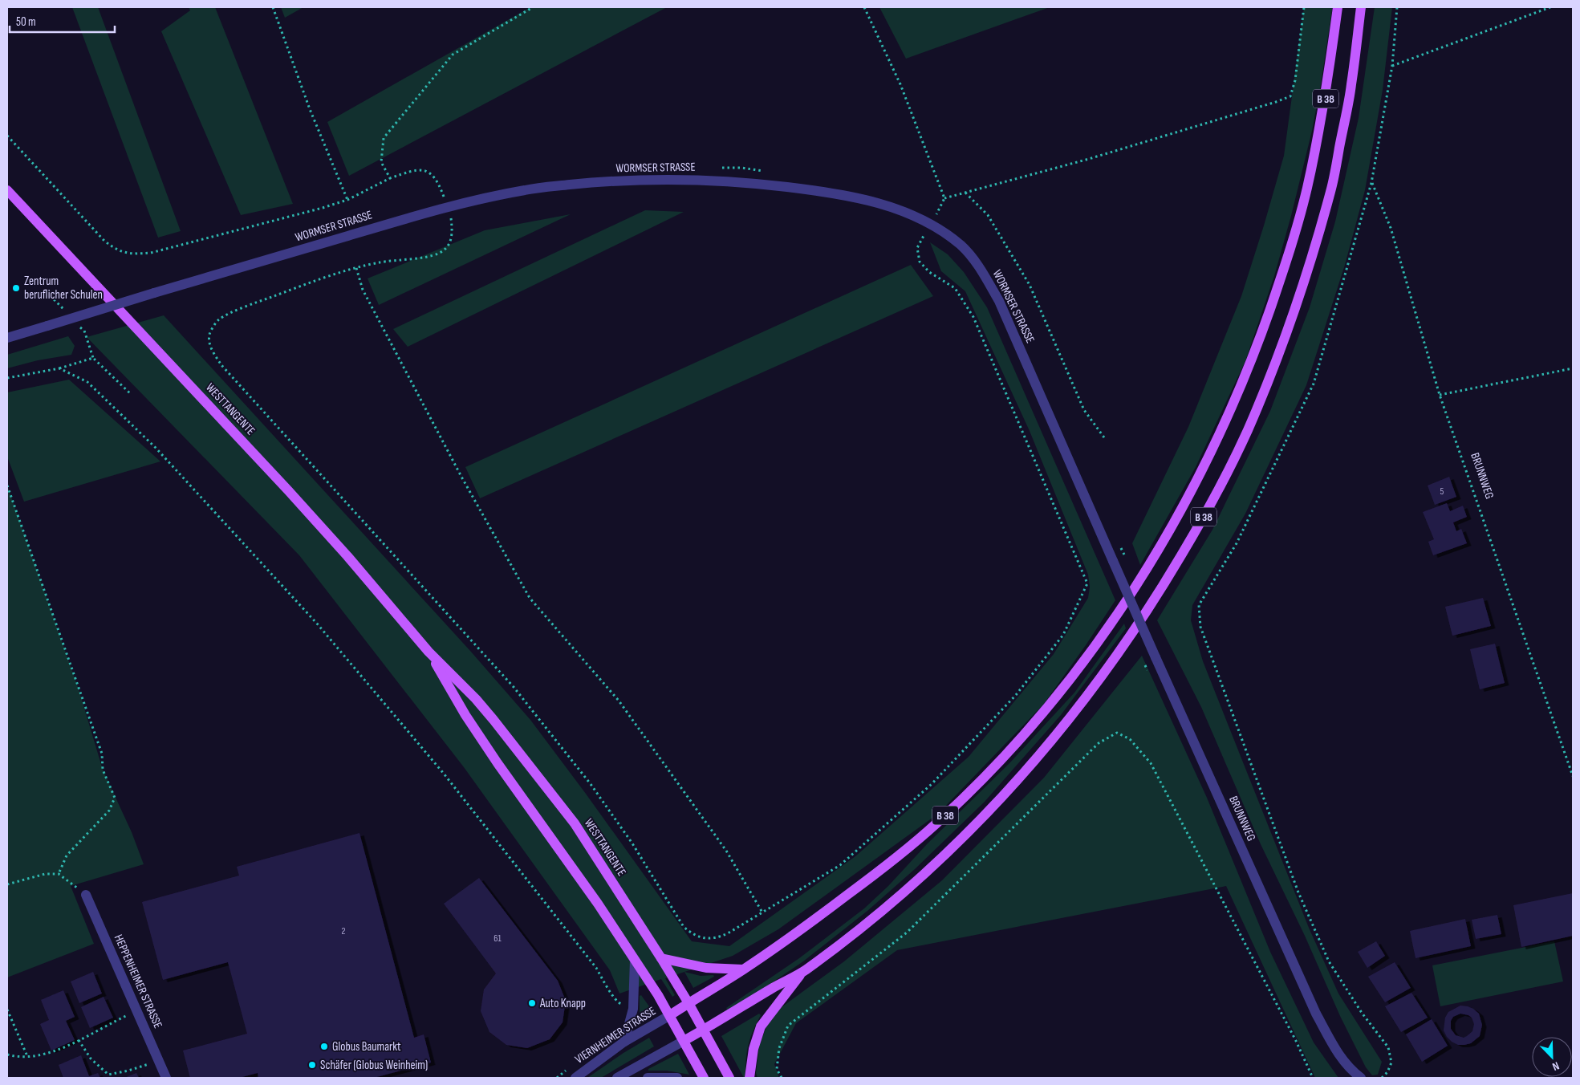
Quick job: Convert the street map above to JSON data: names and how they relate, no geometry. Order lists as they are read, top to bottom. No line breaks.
{"streets":{"main road":["B 38","WESTTANGENTE"],"street":["WORMSER STRASSE","BRUNNWEG","HEPPENHEIMER STRASSE","VIERNHEIMER STRASSE"]},"crossings":[["B 38","WESTTANGENTE"],["B 38","VIERNHEIMER STRASSE"],["WORMSER STRASSE","BRUNNWEG"],["WESTTANGENTE","VIERNHEIMER STRASSE"]],"places":["Zentrum beruflicher Schulen","Auto Knapp","Globus Baumarkt","Schäfer (Globus Weinheim)"],"house_numbers":["5","2","61"],"scale_bar":"50 m","north":"bottom right"}
